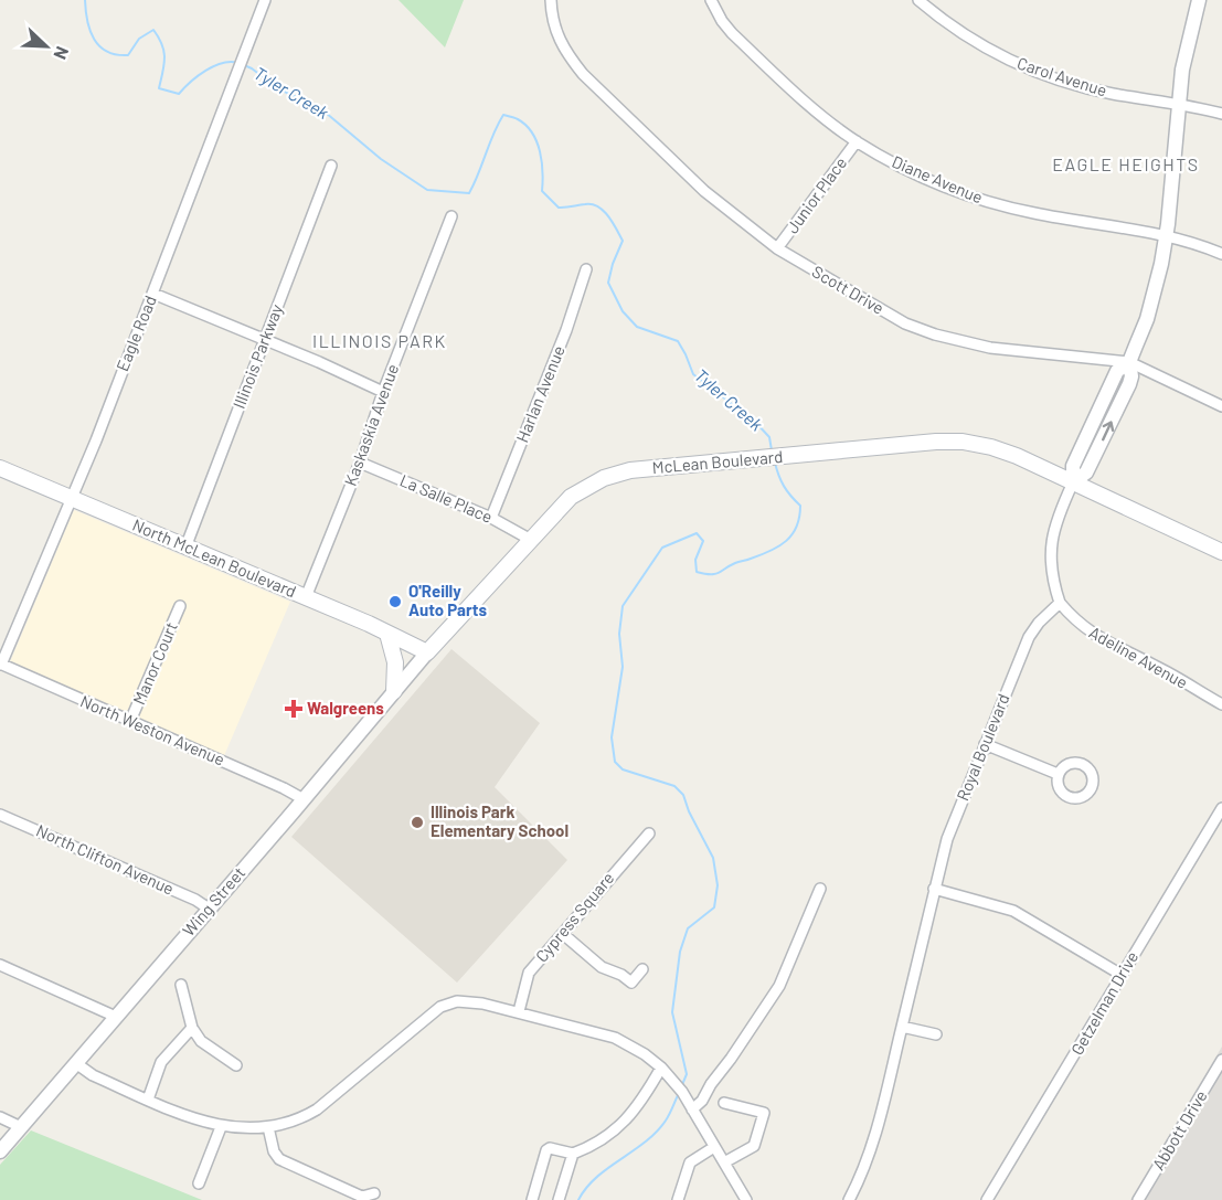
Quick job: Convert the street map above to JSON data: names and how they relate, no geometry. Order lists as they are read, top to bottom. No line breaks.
{"streets":{"main road":["McLean Boulevard","North McLean Boulevard"],"street":["Carol Avenue","Diane Avenue","Junior Place","Scott Drive","Eagle Road","Illinois Parkway","Harlan Avenue","Kaskaskia Avenue","La Salle Place","Adeline Avenue","Manor Court","North Weston Avenue","Royal Boulevard","North Clifton Avenue","Wing Street","Cypress Square","Getzelman Drive","Abbott Drive"]},"crossings":[["Diane Avenue","Junior Place"],["Junior Place","Scott Drive"],["Eagle Road","North McLean Boulevard"],["Eagle Road","North Weston Avenue"],["Illinois Parkway","North McLean Boulevard"],["Harlan Avenue","La Salle Place"],["Kaskaskia Avenue","La Salle Place"],["Kaskaskia Avenue","North McLean Boulevard"],["McLean Boulevard","La Salle Place"],["McLean Boulevard","North McLean Boulevard"],["McLean Boulevard","Wing Street"],["North McLean Boulevard","Wing Street"],["Adeline Avenue","Royal Boulevard"],["Manor Court","North Weston Avenue"],["North Weston Avenue","Wing Street"],["North Clifton Avenue","Wing Street"]],"districts":["EAGLE HEIGHTS","ILLINOIS PARK"],"water":["Tyler Creek"],"places":{"other":["O'Reilly Auto Parts","Illinois Park Elementary School"],"health":["Walgreens"]},"north":"bottom right"}
